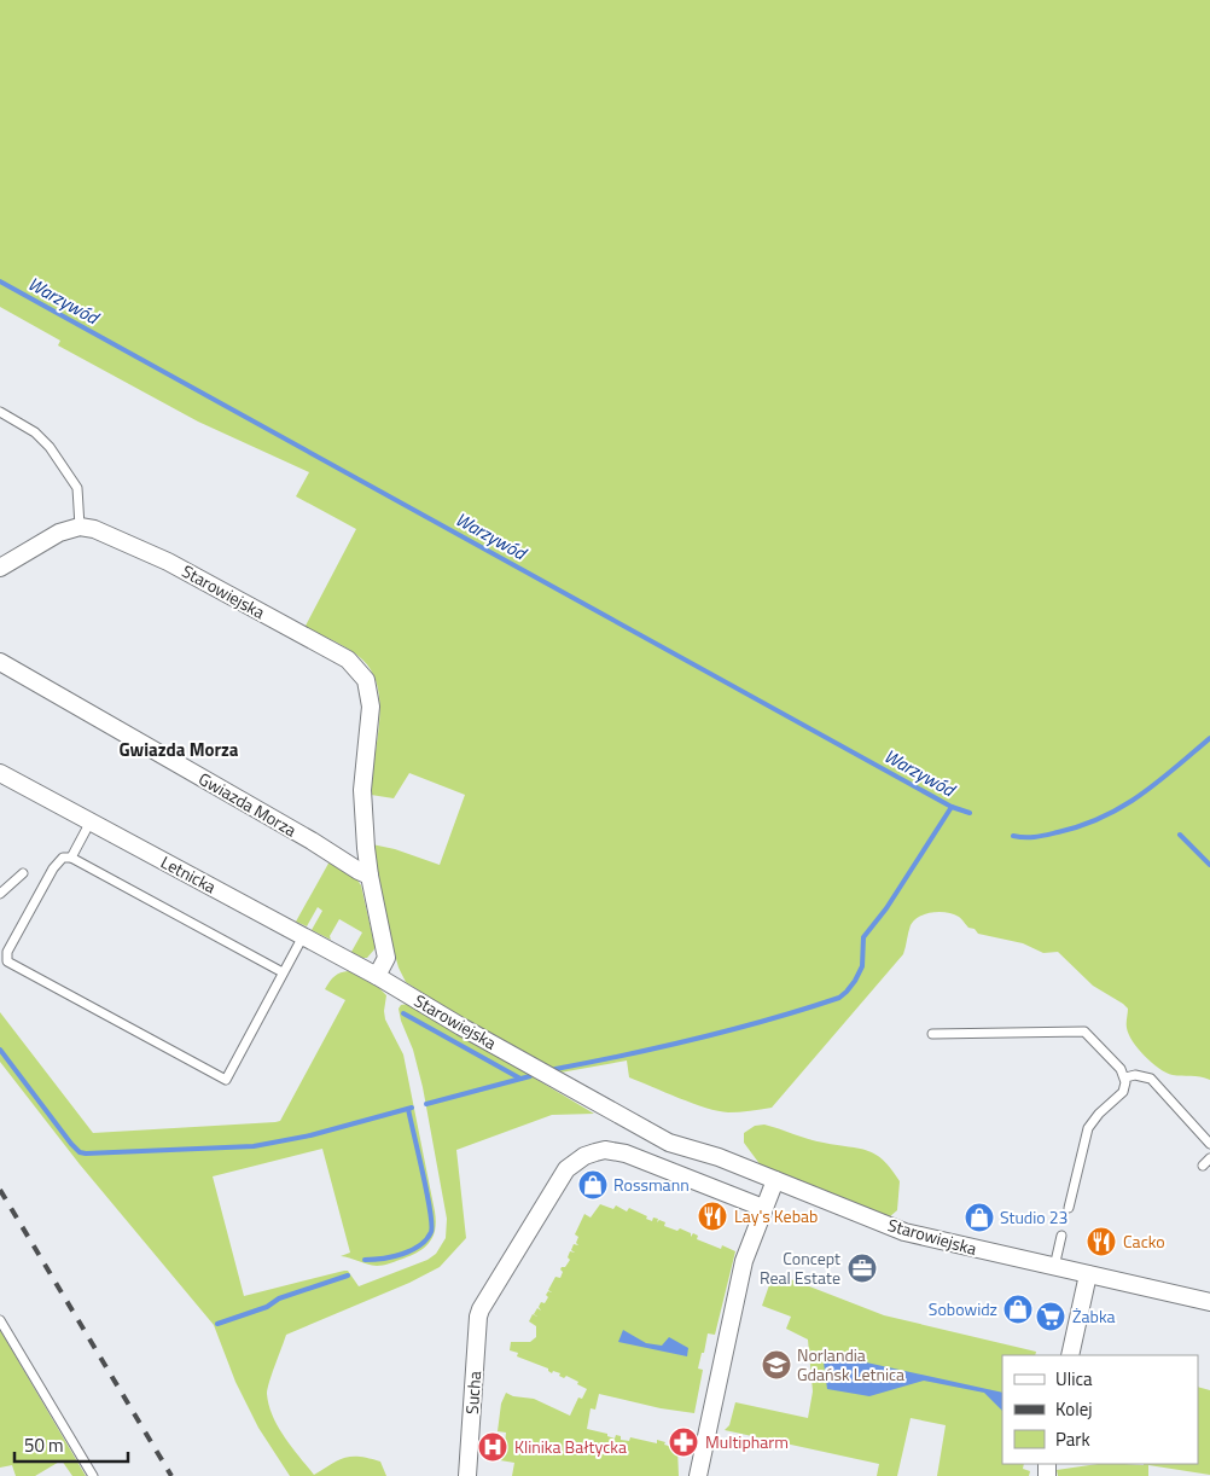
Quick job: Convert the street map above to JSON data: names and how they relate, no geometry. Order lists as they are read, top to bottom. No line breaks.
{"streets":{"street":["Starowiejska","Gwiazda Morza","Letnicka","Sucha"]},"crossings":[["Starowiejska","Gwiazda Morza"],["Starowiejska","Letnicka"]],"districts":["Gwiazda Morza"],"water":["Warzywód"],"places":{"shop":["Rossmann","Studio 23","Sobowidz"],"restaurant":["Lay's Kebab","Cacko"],"office":["Concept Real Estate"],"supermarket":["Żabka"],"school or university":["Norlandia Gdańsk Letnica"],"pharmacy":["Multipharm"],"hospital":["Klinika Bałtycka"]},"legend":["Ulica","Kolej","Park"],"scale_bar":"50 m"}
